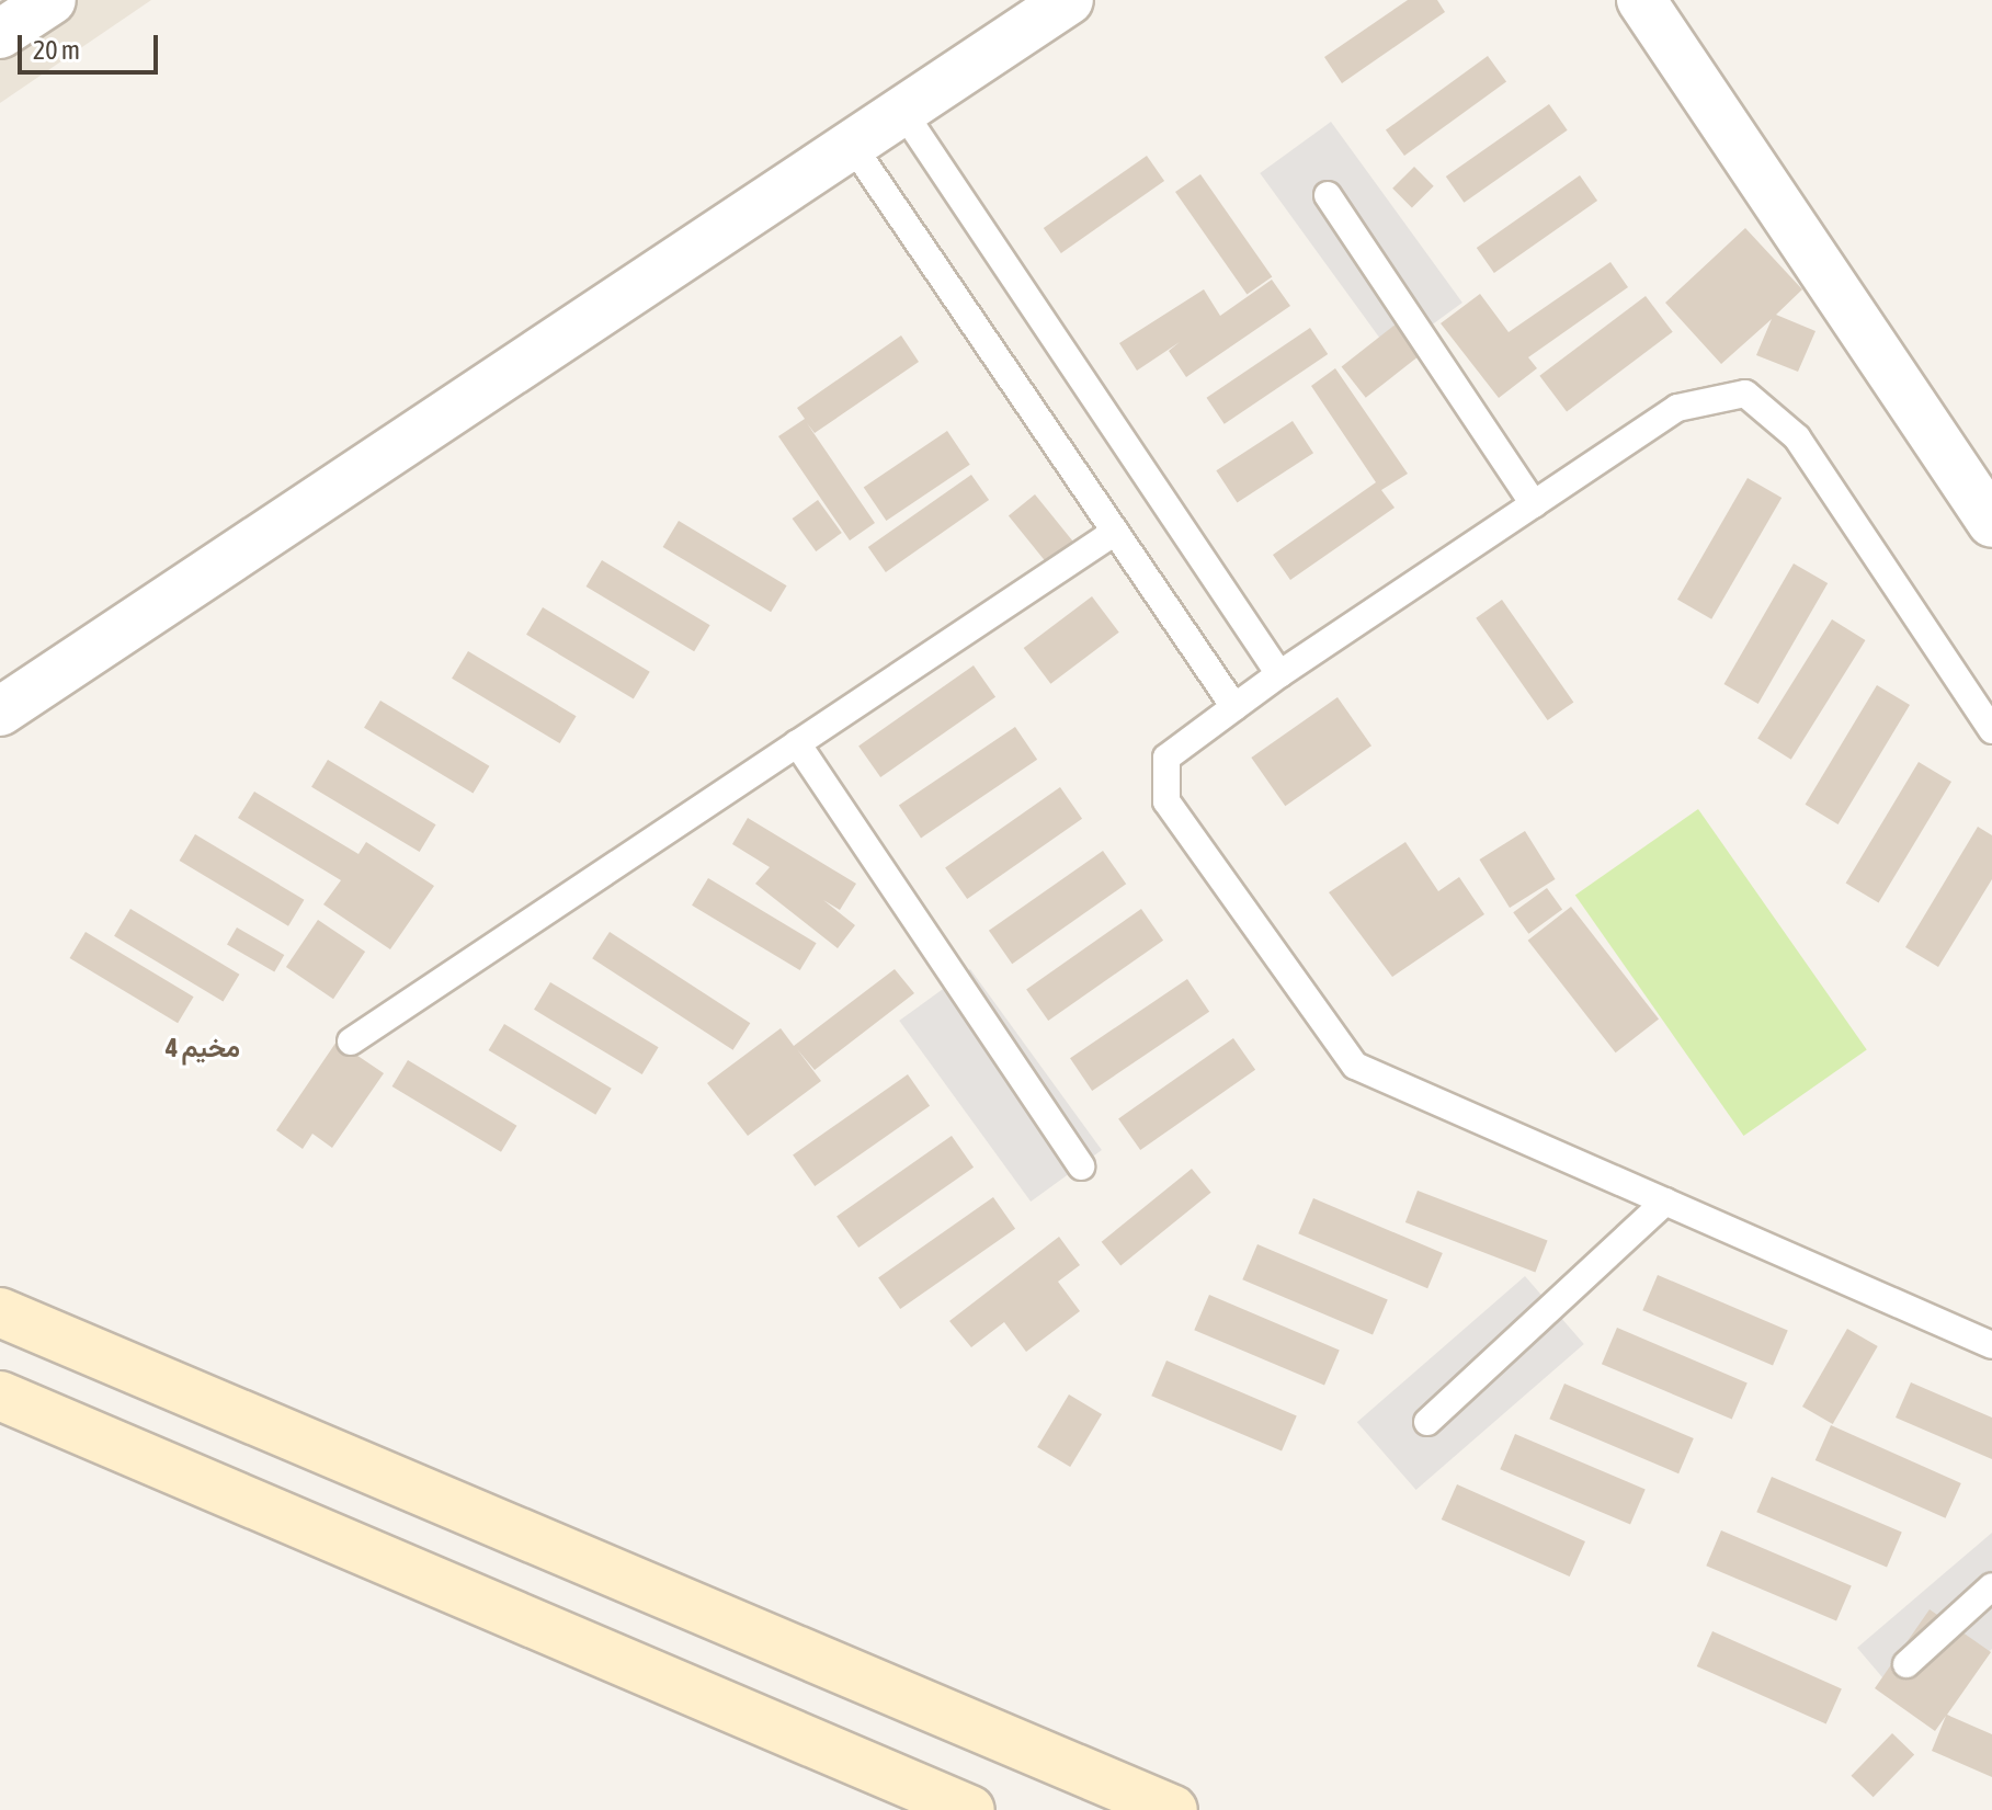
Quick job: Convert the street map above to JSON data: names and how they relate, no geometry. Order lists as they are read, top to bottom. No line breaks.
{"districts":["مخيم 4"],"scale_bar":"20 m"}
